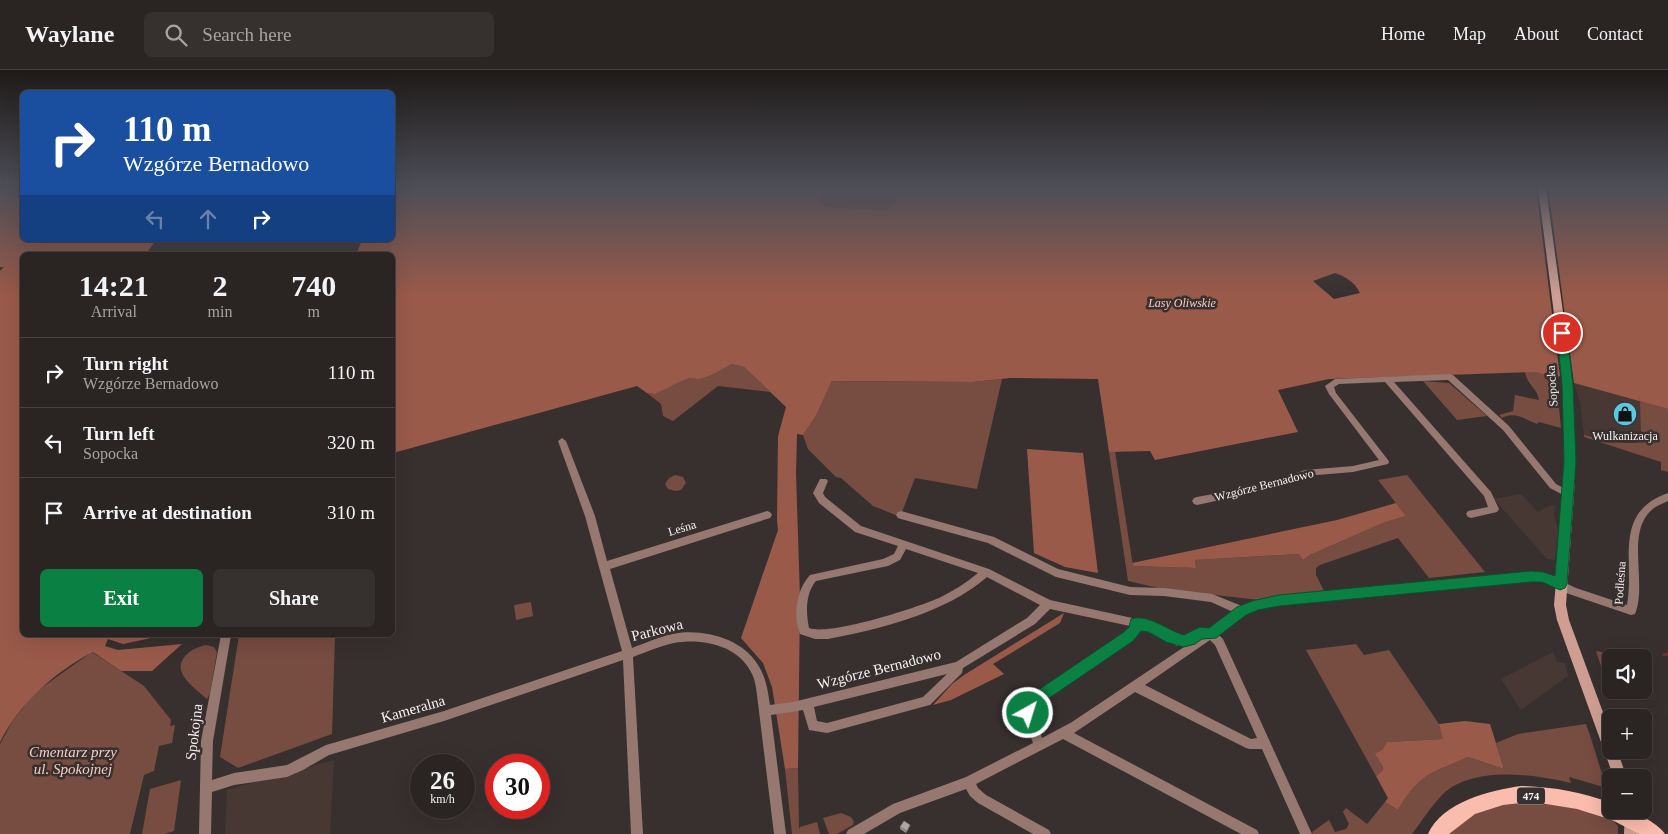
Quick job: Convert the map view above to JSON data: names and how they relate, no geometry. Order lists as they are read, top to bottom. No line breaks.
{"streets":{"main road":["Sopocka","474"],"street":["Wzgórze Bernadowo","Leśna","Podleśna","Parkowa","Kameralna","Spokojna"]},"crossings":[["Sopocka","Podleśna"],["Wzgórze Bernadowo","Parkowa"],["Parkowa","Kameralna"],["Kameralna","Spokojna"]],"parks":["Lasy Oliwskie","Cmentarz przy ul. Spokojnej"],"places":{"shop":["Wulkanizacja"]},"page":{"header":"Waylane","search":"Search here","nav":["Home","Map","About","Contact"],"turn":["110 m","Wzgórze Bernadowo"],"eta":["14:21","Arrival","2","min","740","m"],"list":[{"name":"Turn right","note":"Wzgórze Bernadowo","value":"110 m"},{"name":"Turn left","note":"Sopocka","value":"320 m"},{"name":"Arrive at destination","value":"310 m"}],"buttons":["Exit","Share"],"map_buttons":["+","−"],"speed":"26 km/h","limit":"30"}}
